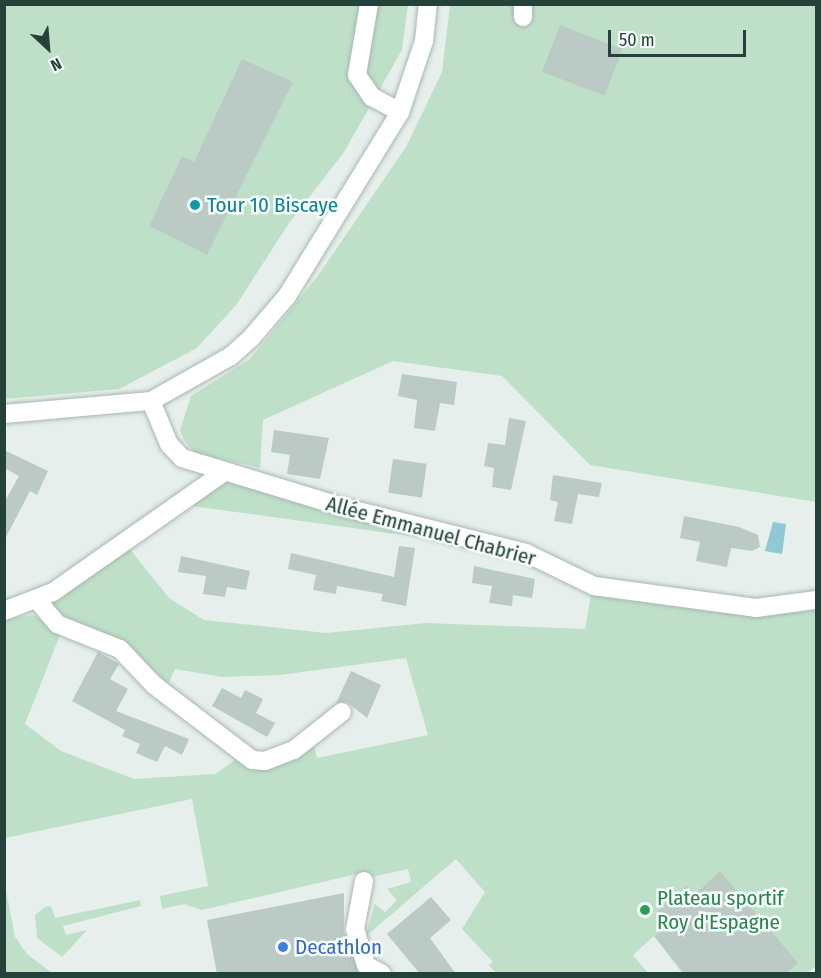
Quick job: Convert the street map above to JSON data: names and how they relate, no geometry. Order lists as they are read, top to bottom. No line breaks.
{"streets":{"street":["Allée Emmanuel Chabrier"]},"places":["Tour 10 Biscaye","Plateau sportif Roy d'Espagne","Decathlon"],"scale_bar":"50 m","north":"bottom right"}
